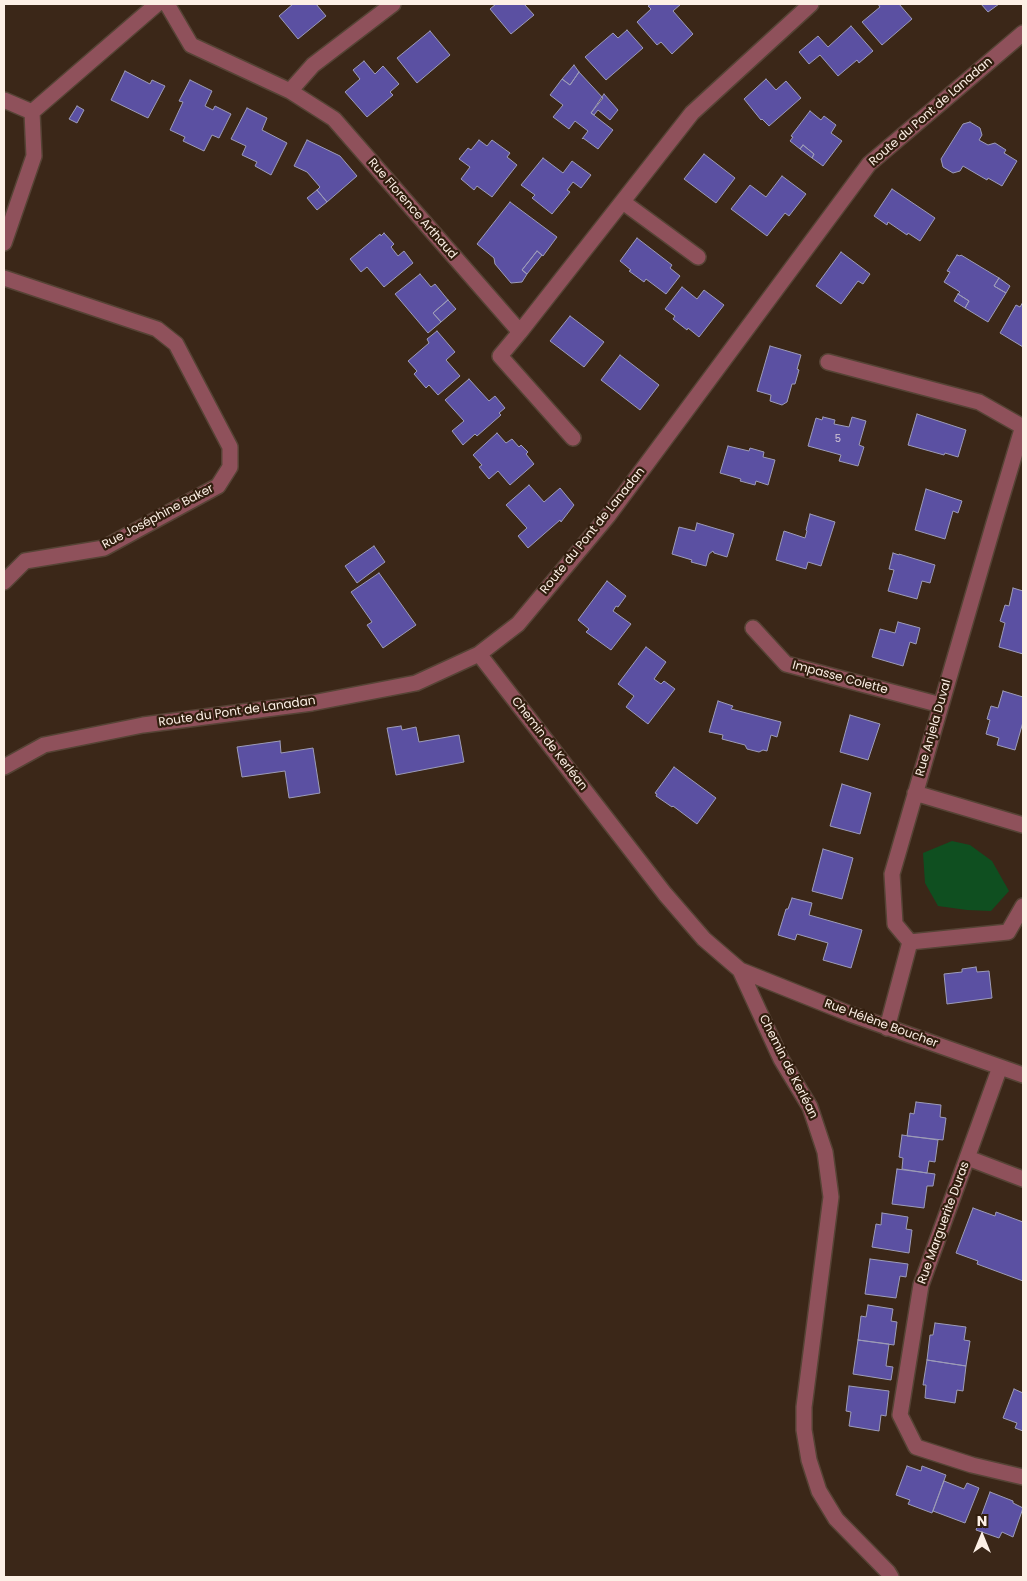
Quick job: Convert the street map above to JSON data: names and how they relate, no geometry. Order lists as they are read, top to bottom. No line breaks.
{"streets":{"street":["Route du Pont de Lanadan","Rue Florence Arthaud","Rue Joséphine Baker","Impasse Colette","Rue Anjela Duval","Chemin de Kerléan","Rue Hélène Boucher","Rue Marguerite Duras"]},"crossings":[["Route du Pont de Lanadan","Chemin de Kerléan"],["Impasse Colette","Rue Anjela Duval"],["Chemin de Kerléan","Rue Hélène Boucher"],["Rue Hélène Boucher","Rue Marguerite Duras"]],"house_numbers":["5"],"north":"top"}
